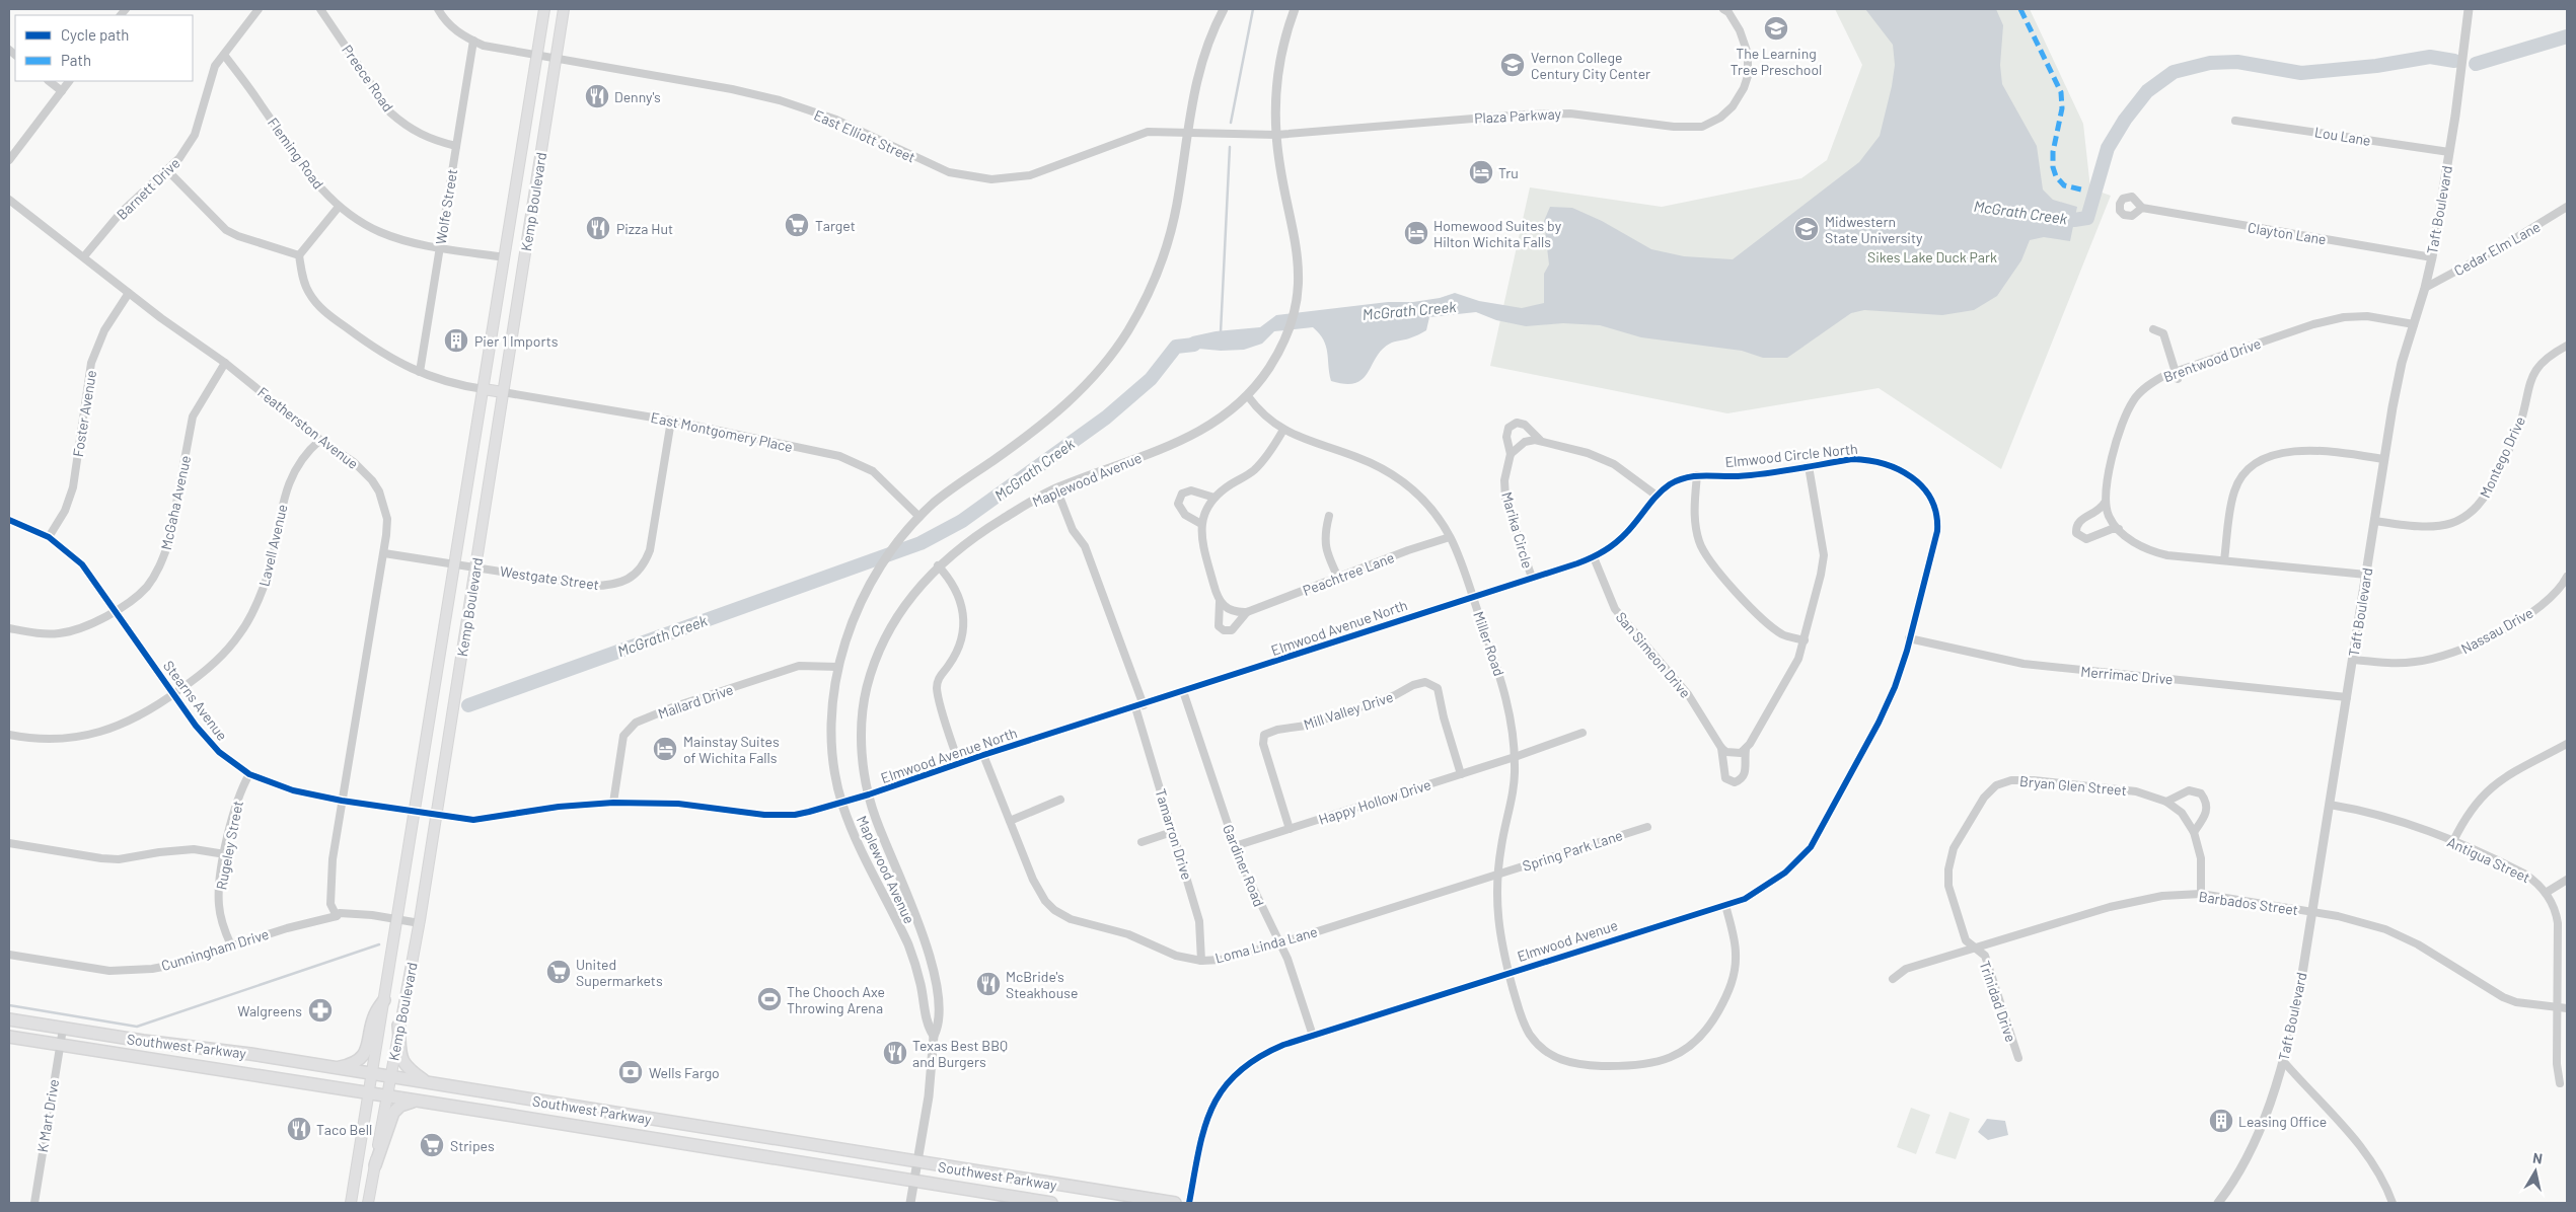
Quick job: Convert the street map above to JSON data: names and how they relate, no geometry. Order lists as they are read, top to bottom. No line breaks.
{"streets":{"main road":["Kemp Boulevard","Southwest Parkway"],"street":["Preece Road","Plaza Parkway","East Elliott Street","Lou Lane","Fleming Road","Barnett Drive","Wolfe Street","Taft Boulevard","Clayton Lane","Cedar Elm Lane","Brentwood Drive","Foster Avenue","Featherston Avenue","East Montgomery Place","Elmwood Circle North","Montego Drive","Maplewood Avenue","McGaha Avenue","Marika Circle","Lavell Avenue","Peachtree Lane","Westgate Street","Elmwood Avenue North","Nassau Drive","Miller Road","San Simeon Drive","Merrimac Drive","Stearns Avenue","Mallard Drive","Mill Valley Drive","Bryan Glen Street","Happy Hollow Drive","Tamarron Drive","Rugeley Street","Spring Park Lane","Antigua Street","Gardiner Road","Barbados Street","Elmwood Avenue","Loma Linda Lane","Cunningham Drive","Trinidad Drive","K Mart Drive"]},"crossings":[["Preece Road","Wolfe Street"],["Plaza Parkway","East Elliott Street"],["Plaza Parkway","Maplewood Avenue"],["East Elliott Street","Kemp Boulevard"],["East Elliott Street","Wolfe Street"],["East Elliott Street","Maplewood Avenue"],["Lou Lane","Taft Boulevard"],["Fleming Road","Barnett Drive"],["Fleming Road","Kemp Boulevard"],["Fleming Road","Wolfe Street"],["Barnett Drive","Featherston Avenue"],["Kemp Boulevard","East Montgomery Place"],["Kemp Boulevard","Westgate Street"],["Kemp Boulevard","Elmwood Avenue North"],["Kemp Boulevard","Stearns Avenue"],["Kemp Boulevard","Cunningham Drive"],["Kemp Boulevard","Southwest Parkway"],["Taft Boulevard","Clayton Lane"],["Taft Boulevard","Cedar Elm Lane"],["Taft Boulevard","Brentwood Drive"],["Taft Boulevard","Montego Drive"],["Taft Boulevard","Nassau Drive"],["Taft Boulevard","Merrimac Drive"],["Taft Boulevard","Antigua Street"],["Taft Boulevard","Barbados Street"],["Foster Avenue","Featherston Avenue"],["Foster Avenue","Stearns Avenue"],["Featherston Avenue","McGaha Avenue"],["Featherston Avenue","Lavell Avenue"],["Featherston Avenue","Westgate Street"],["Featherston Avenue","Stearns Avenue"],["Featherston Avenue","Cunningham Drive"],["East Montgomery Place","Maplewood Avenue"],["East Montgomery Place","Westgate Street"],["Elmwood Circle North","Marika Circle"],["Elmwood Circle North","Elmwood Avenue North"],["Elmwood Circle North","Miller Road"],["Elmwood Circle North","San Simeon Drive"],["Elmwood Circle North","Merrimac Drive"],["Elmwood Circle North","Elmwood Avenue"],["Maplewood Avenue","Elmwood Avenue North"],["Maplewood Avenue","Miller Road"],["Maplewood Avenue","Mallard Drive"],["Maplewood Avenue","Southwest Parkway"],["McGaha Avenue","Stearns Avenue"],["Lavell Avenue","Stearns Avenue"],["Peachtree Lane","Miller Road"],["Elmwood Avenue North","Miller Road"],["Elmwood Avenue North","Stearns Avenue"],["Elmwood Avenue North","Mallard Drive"],["Elmwood Avenue North","Tamarron Drive"],["Elmwood Avenue North","Gardiner Road"],["Elmwood Avenue North","Loma Linda Lane"],["Miller Road","Happy Hollow Drive"],["Miller Road","Spring Park Lane"],["Miller Road","Elmwood Avenue"],["Miller Road","Loma Linda Lane"],["Merrimac Drive","Elmwood Avenue"],["Stearns Avenue","Rugeley Street"],["Mill Valley Drive","Happy Hollow Drive"],["Bryan Glen Street","Barbados Street"],["Bryan Glen Street","Trinidad Drive"],["Happy Hollow Drive","Gardiner Road"],["Tamarron Drive","Loma Linda Lane"],["Rugeley Street","Cunningham Drive"],["Spring Park Lane","Loma Linda Lane"],["Antigua Street","Barbados Street"],["Gardiner Road","Elmwood Avenue"],["Gardiner Road","Loma Linda Lane"],["Barbados Street","Trinidad Drive"],["Southwest Parkway","K Mart Drive"]],"water":["McGrath Creek"],"parks":["Sikes Lake Duck Park"],"places":{"school or university":["The Learning Tree Preschool","Vernon College Century City Center","Midwestern State University"],"restaurant":["Denny's","Pizza Hut","McBride's Steakhouse","Texas Best BBQ and Burgers","Taco Bell"],"hotel":["Tru","Homewood Suites by Hilton Wichita Falls","Mainstay Suites of Wichita Falls"],"supermarket":["Target","United Supermarkets","Stripes"],"building":["Pier 1 Imports","Leasing Office"],"sports":["The Chooch Axe Throwing Arena"],"pharmacy":["Walgreens"],"bank":["Wells Fargo"]},"legend":["Cycle path","Path"],"north":"top"}
